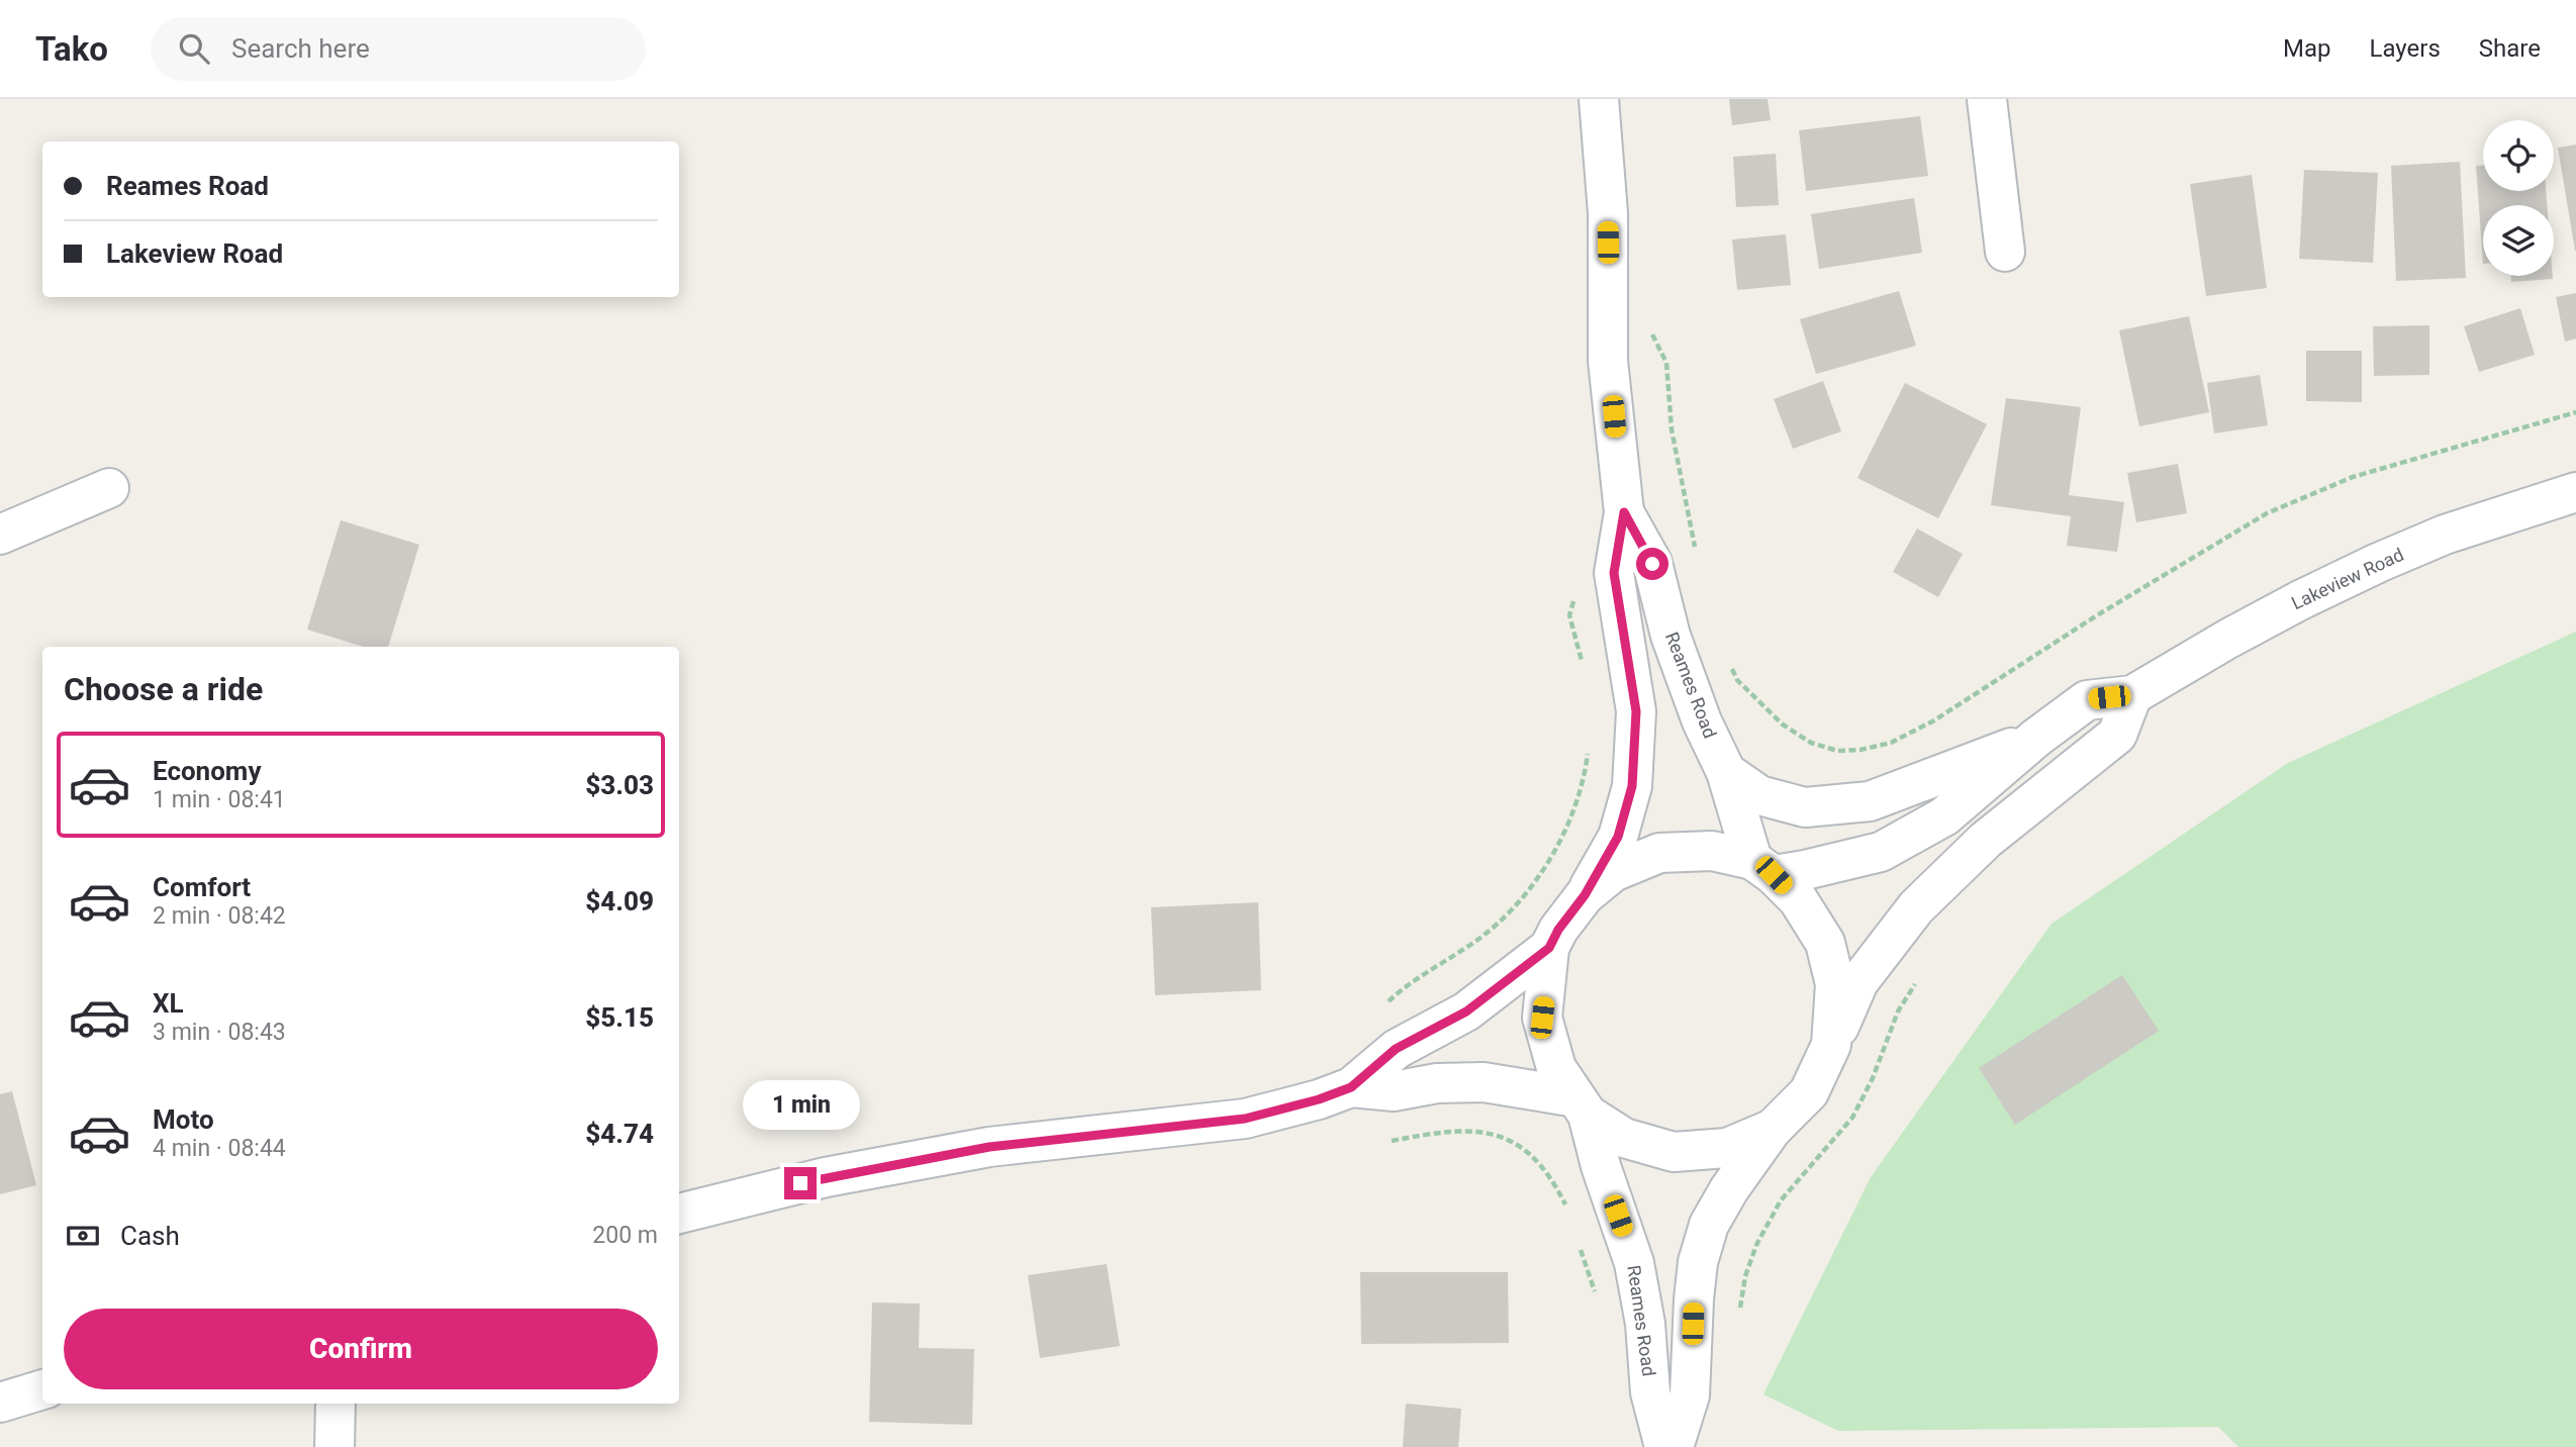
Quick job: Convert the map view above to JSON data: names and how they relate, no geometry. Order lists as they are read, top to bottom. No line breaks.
{"streets":{"main road":["Lakeview Road","Reames Road"]},"crossings":[["Lakeview Road","Reames Road"]],"page":{"header":"Tako","search":"Search here","nav":["Map","Layers","Share"],"banner":["Reames Road","Lakeview Road"],"heading":"Choose a ride","list":[{"name":"Economy","note":"1 min · 08:41","value":"$3.03"},{"name":"Comfort","note":"2 min · 08:42","value":"$4.09"},{"name":"XL","note":"3 min · 08:43","value":"$5.15"},{"name":"Moto","note":"4 min · 08:44","value":"$4.74"}],"bubble":"1 min","pay":["Cash","200 m"],"buttons":"Confirm"}}
